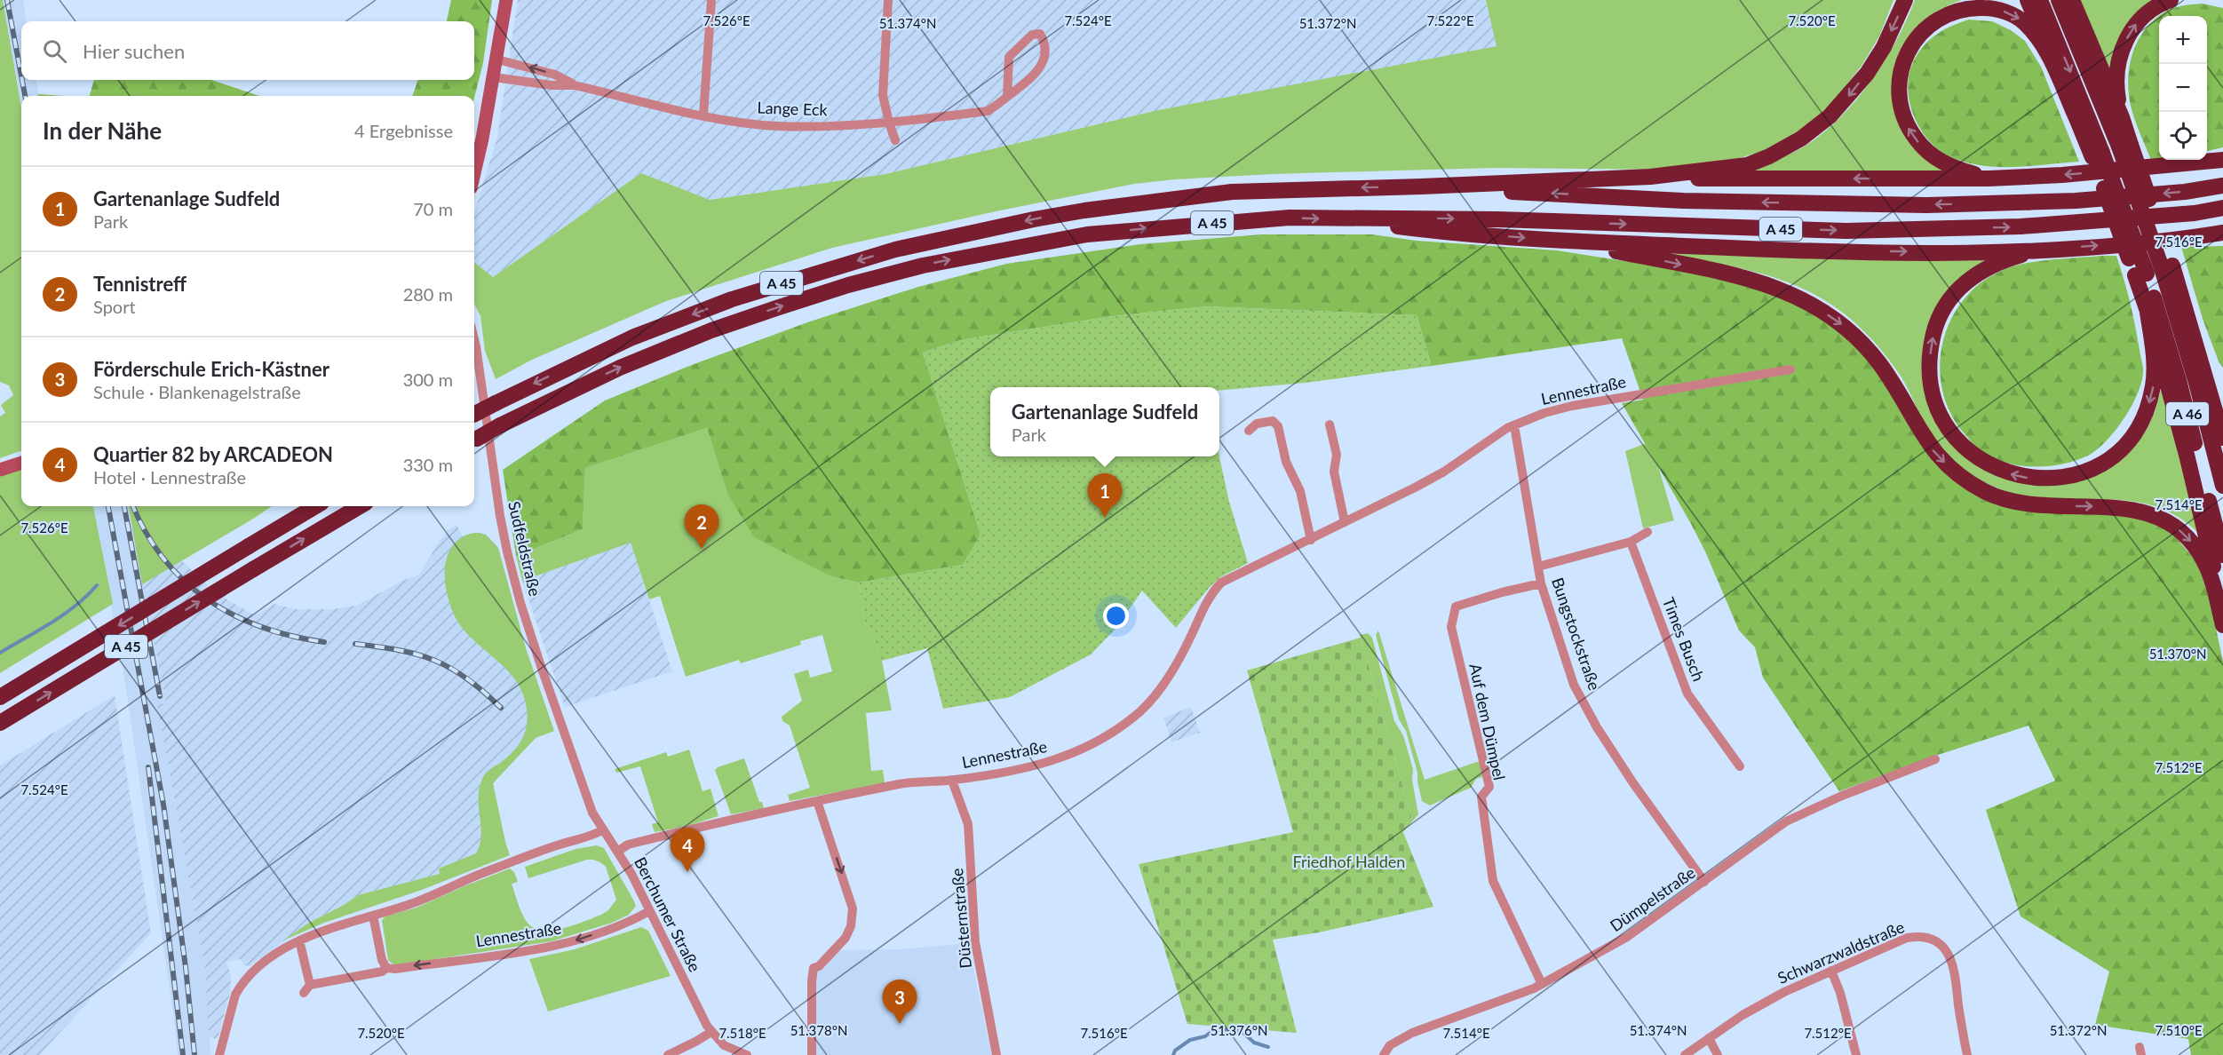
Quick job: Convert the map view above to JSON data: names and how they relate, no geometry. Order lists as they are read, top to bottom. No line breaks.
{"streets":{"highway":["A 45","A 46"],"street":["Lange Eck","Lennestraße","Sudfeldstraße","Bungstockstraße","Times Busch","Auf dem Dümpel","Dümpelstraße","Berchumer Straße","Düsternstraße","Schwarzwaldstraße"]},"crossings":[["Lennestraße","Bungstockstraße"],["Lennestraße","Berchumer Straße"],["Lennestraße","Düsternstraße"],["Sudfeldstraße","Berchumer Straße"],["Bungstockstraße","Auf dem Dümpel"],["Bungstockstraße","Dümpelstraße"],["Auf dem Dümpel","Dümpelstraße"]],"parks":["Friedhof Halden"],"page":{"map_buttons":["+","−"],"search":"Hier suchen","heading":["In der Nähe","4 Ergebnisse"],"list":[{"mark":"1","name":"Gartenanlage Sudfeld","note":"Park","value":"70 m"},{"mark":"2","name":"Tennistreff","note":"Sport","value":"280 m"},{"mark":"3","name":"Förderschule Erich-Kästner","note":"Schule · Blankenagelstraße","value":"300 m"},{"mark":"4","name":"Quartier 82 by ARCADEON","note":"Hotel · Lennestraße","value":"330 m"}],"popup":["Gartenanlage Sudfeld","Park"],"pins":["1","2","4","3"]},"coordinates":["7.526°E","7.524°E","7.522°E","7.520°E","51.374°N","51.372°N","7.516°E","7.514°E","51.370°N","7.512°E","7.510°E","51.378°N","51.376°N","7.518°E"]}
